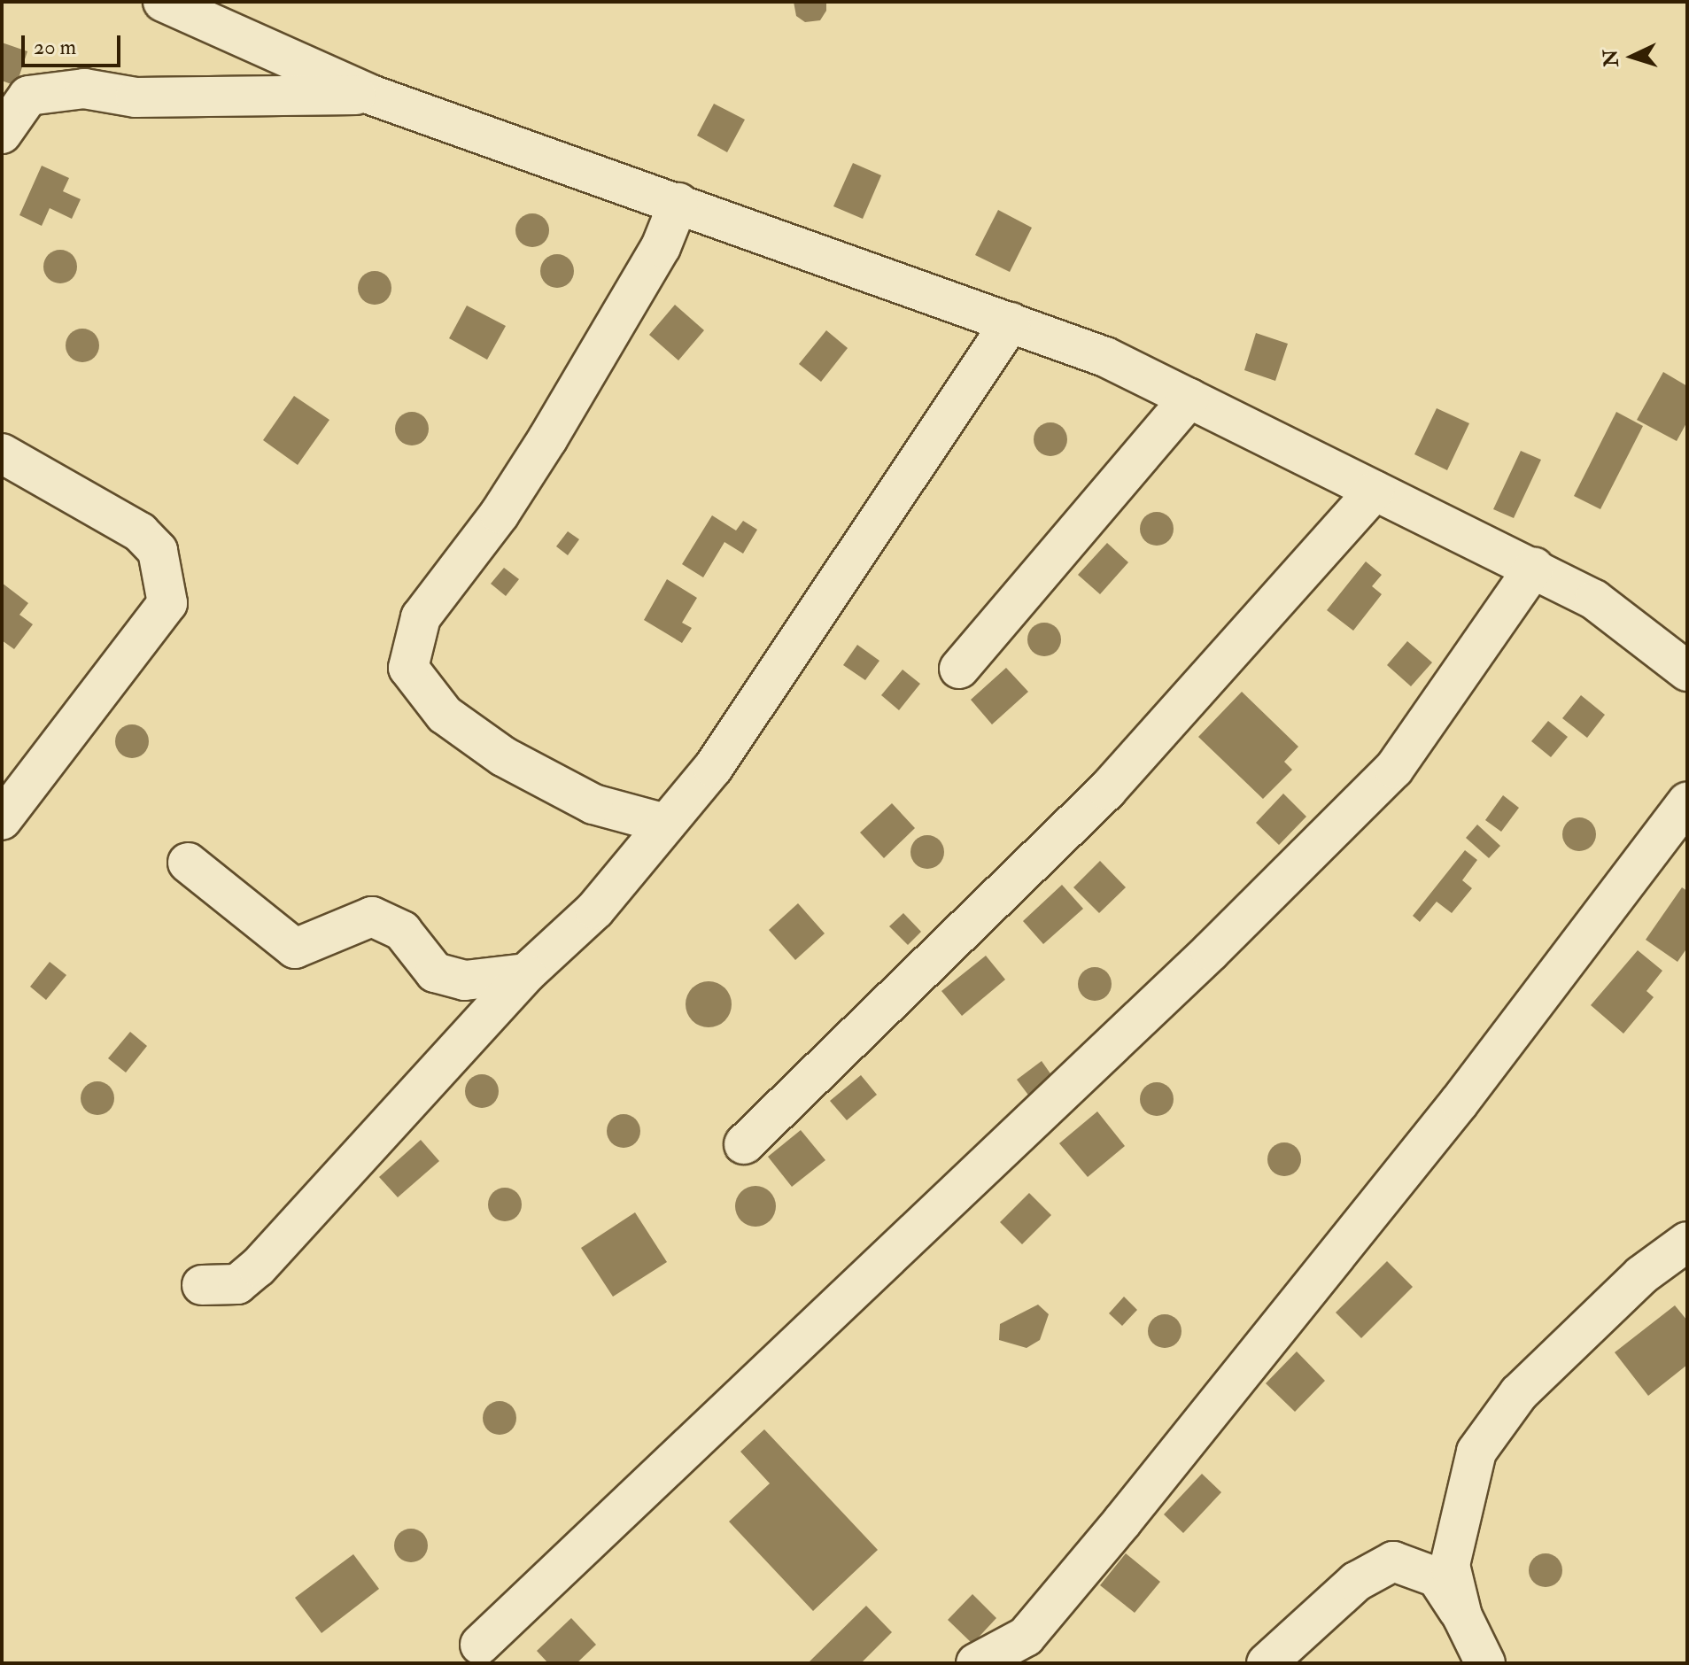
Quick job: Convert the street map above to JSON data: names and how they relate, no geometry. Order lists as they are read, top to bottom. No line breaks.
{"scale_bar":"20 m","north":"left"}
